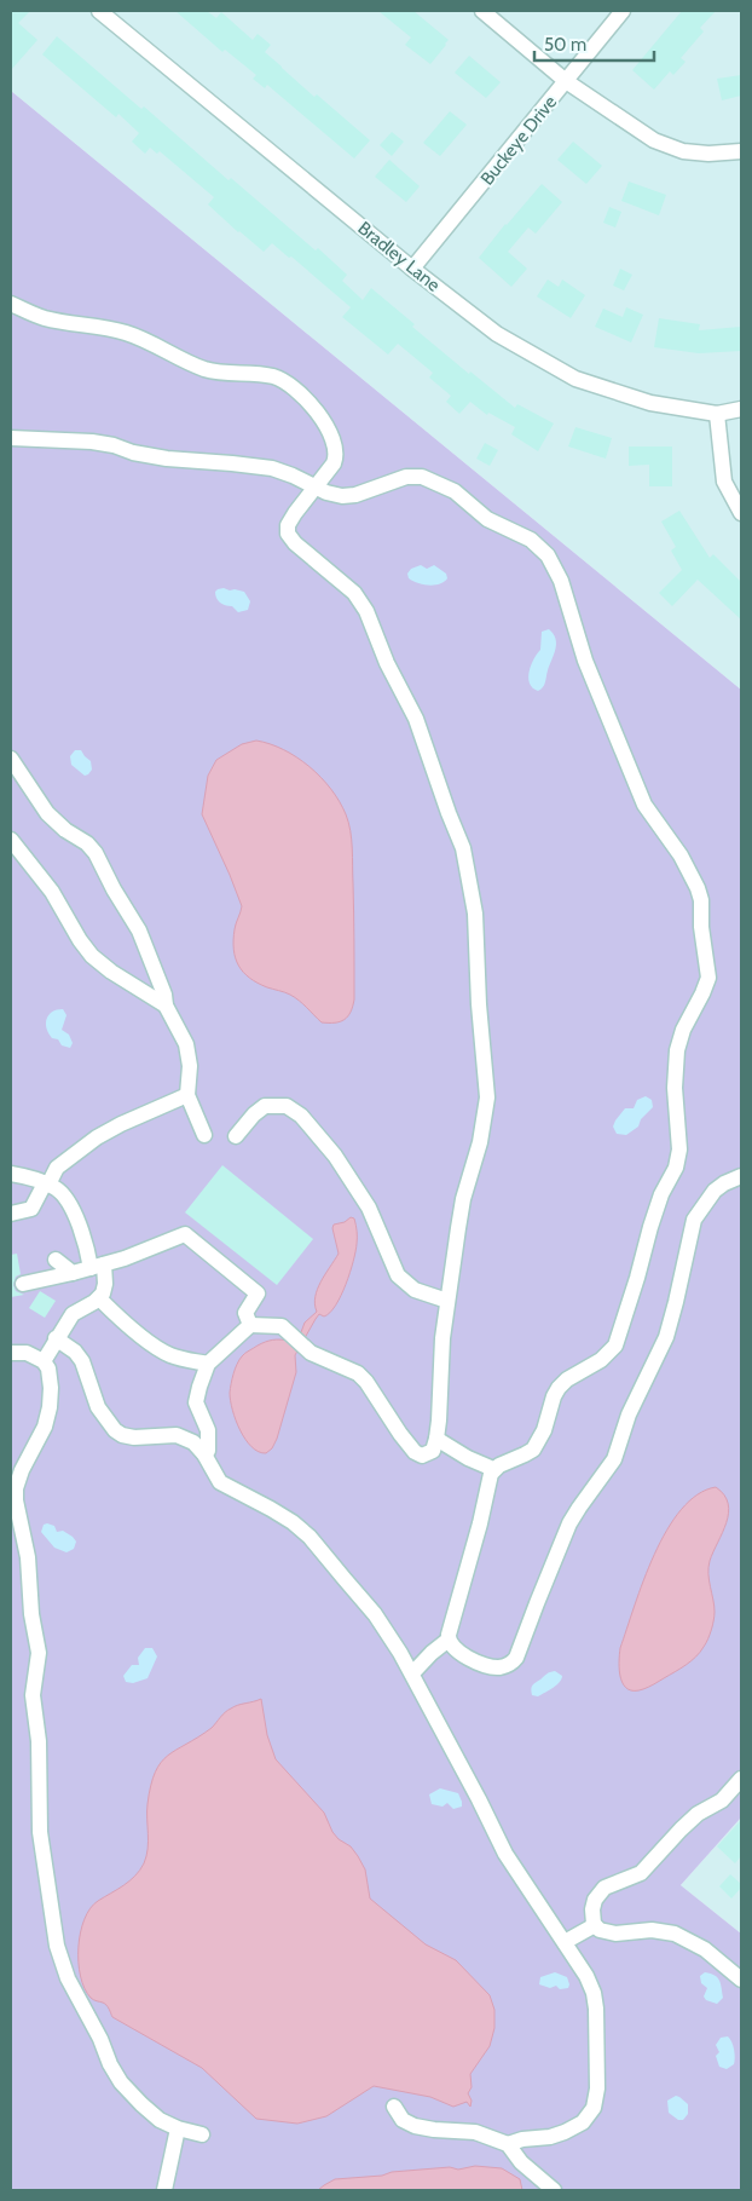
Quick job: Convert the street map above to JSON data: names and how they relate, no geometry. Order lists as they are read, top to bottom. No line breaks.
{"streets":{"street":["Buckeye Drive","Bradley Lane"]},"crossings":[["Buckeye Drive","Bradley Lane"]],"scale_bar":"50 m"}
